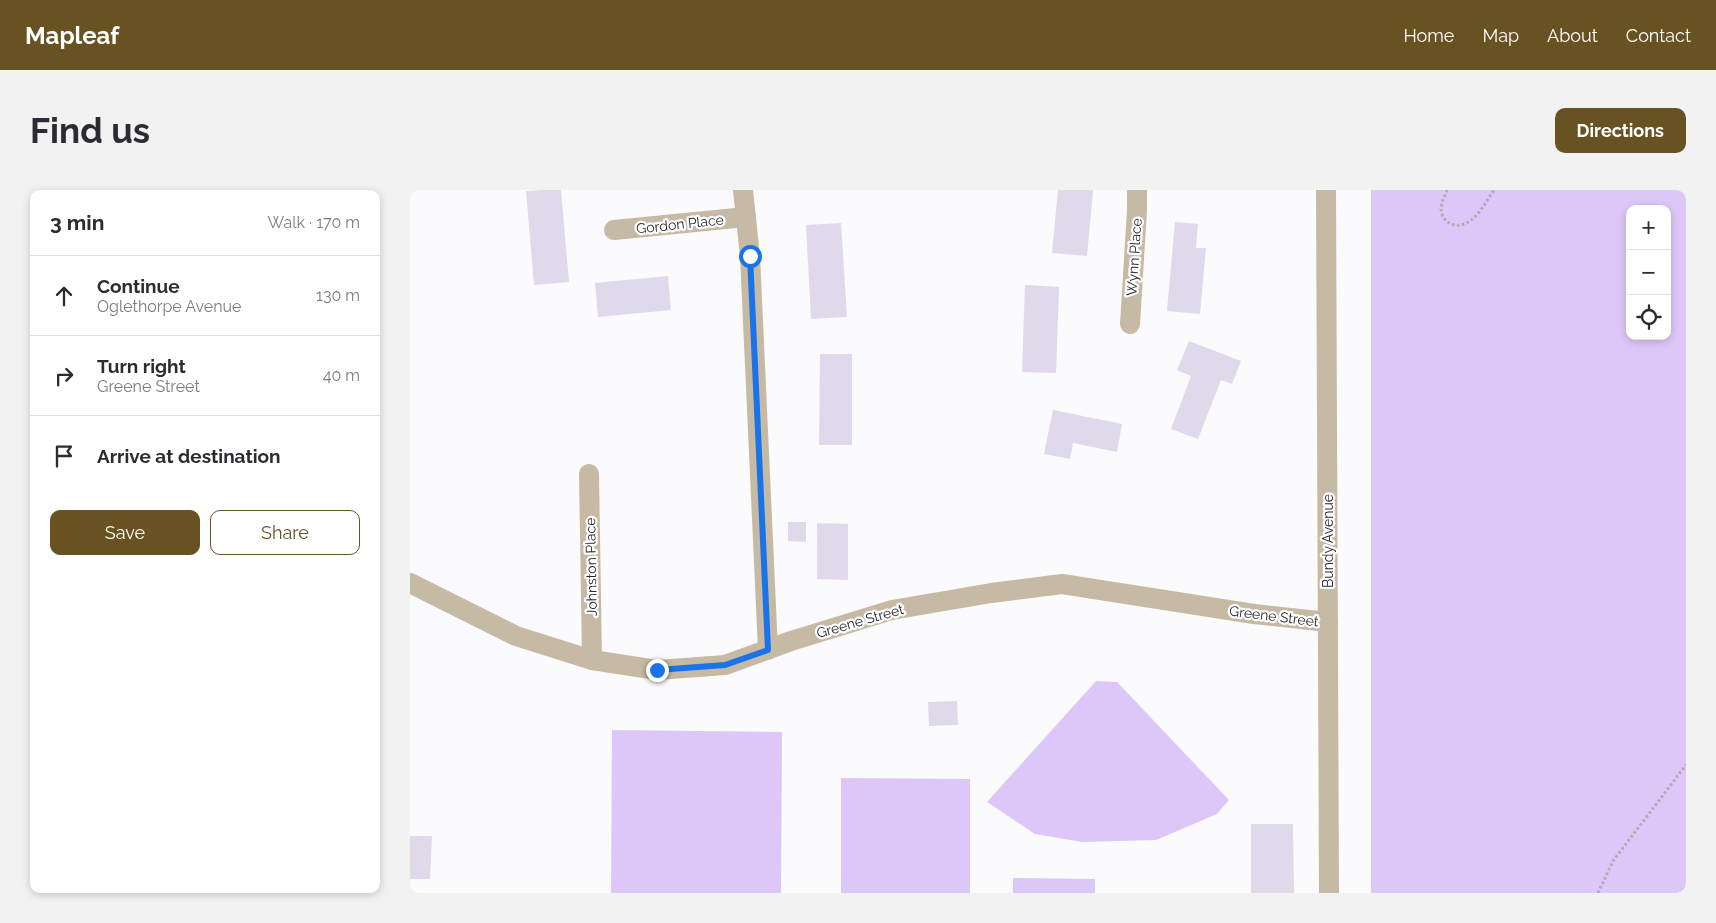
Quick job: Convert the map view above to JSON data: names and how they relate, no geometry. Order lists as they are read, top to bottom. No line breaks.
{"streets":{"street":["Gordon Place","Wynn Place","Bundy Avenue","Johnston Place","Greene Street"]},"crossings":[["Bundy Avenue","Greene Street"],["Johnston Place","Greene Street"]],"page":{"header":"Mapleaf","nav":["Home","Map","About","Contact"],"buttons":["Directions",["Save","Share"]],"title":"Find us","heading":["3 min","Walk · 170 m"],"map_buttons":["+","−"],"list":[["Continue","Oglethorpe Avenue","130 m"],["Turn right","Greene Street","40 m"],"Arrive at destination"]}}
